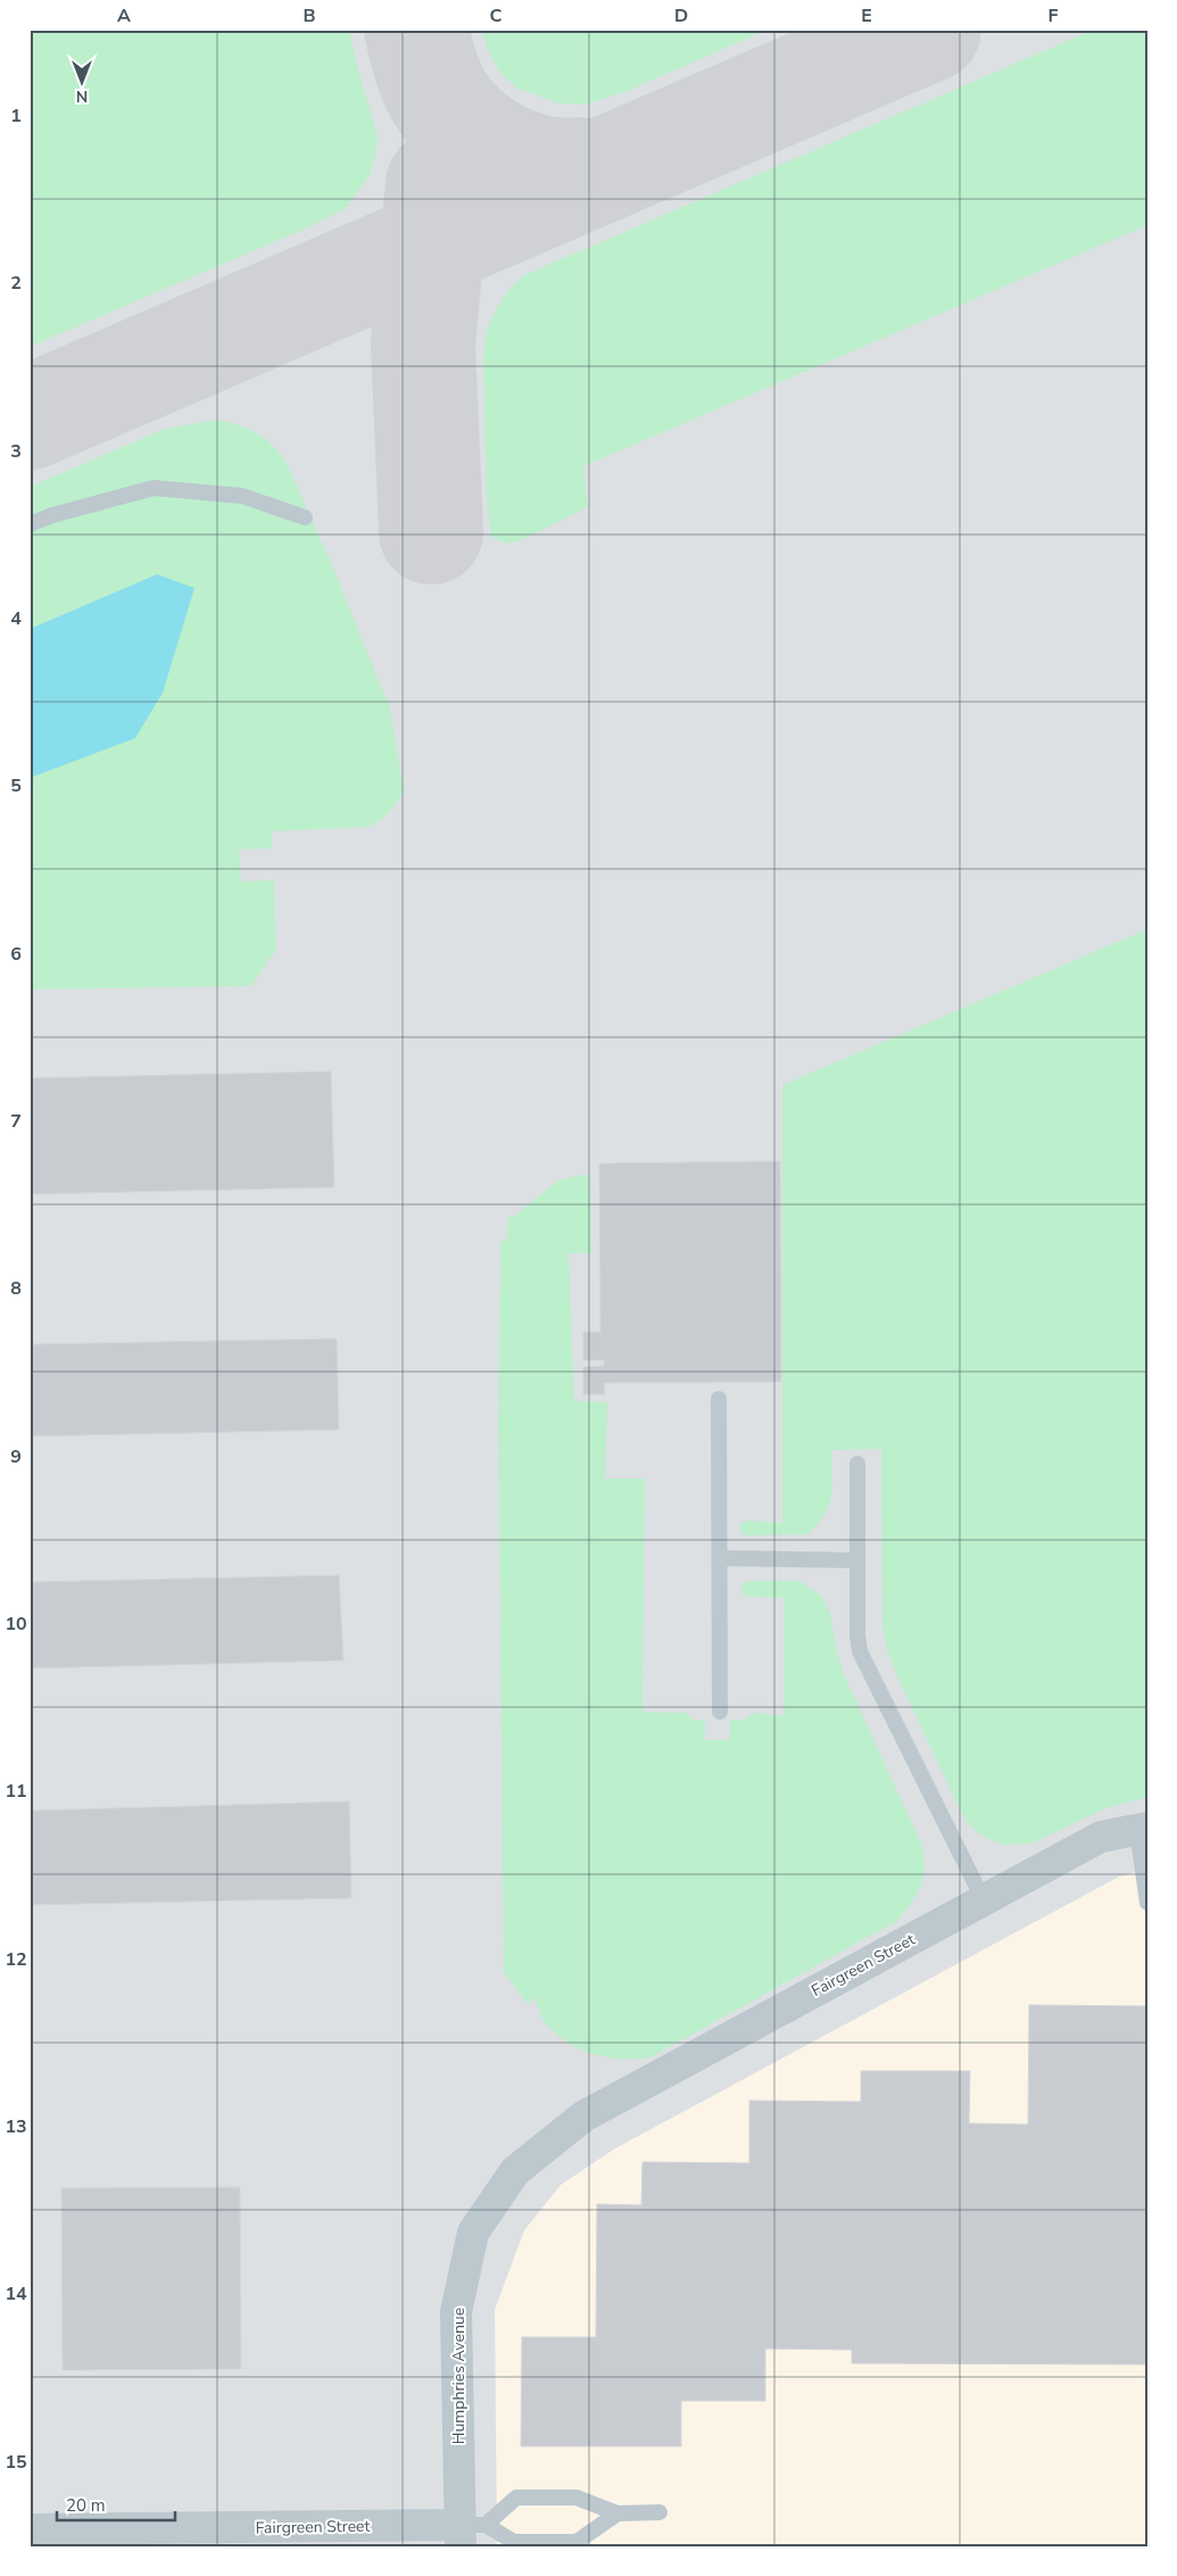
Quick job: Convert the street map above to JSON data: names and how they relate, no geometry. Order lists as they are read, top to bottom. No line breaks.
{"streets":{"street":["Fairgreen Street","Humphries Avenue"]},"crossings":[["Fairgreen Street","Humphries Avenue"]],"scale_bar":"20 m","north":"bottom","grid":{"columns":["A","B","C","D","E","F"],"rows":["1","2","3","4","5","6","7","8","9","10","11","12","13","14","15"]}}
